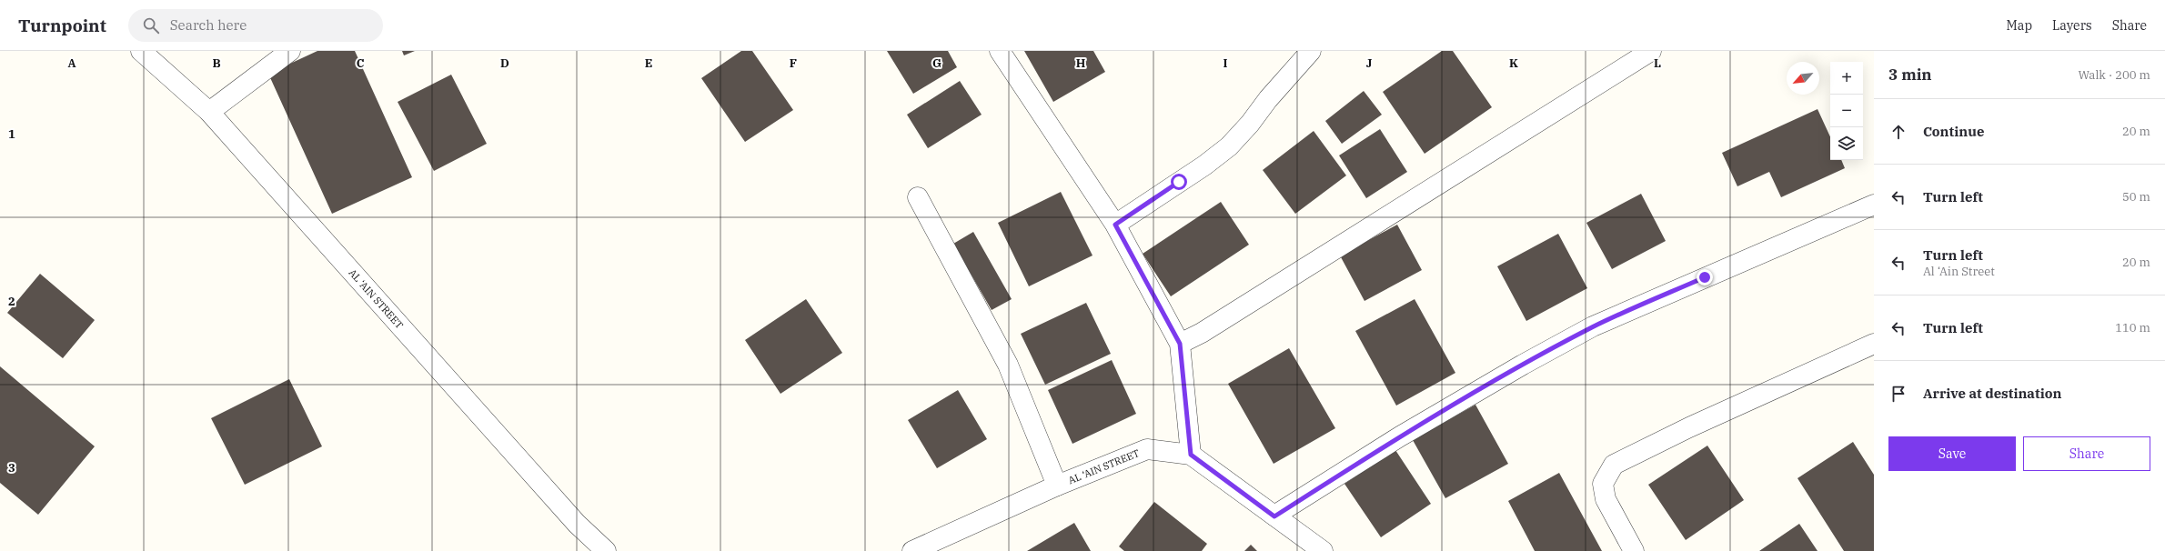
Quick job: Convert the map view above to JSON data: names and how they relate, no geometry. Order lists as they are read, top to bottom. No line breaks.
{"streets":{"street":["AL ‘AIN STREET"]},"north":"bottom left","page":{"header":"Turnpoint","search":"Search here","nav":["Map","Layers","Share"],"heading":["3 min","Walk · 200 m"],"map_buttons":["+","−"],"list":[["Continue","20 m"],["Turn left","50 m"],["Turn left","Al ‘Ain Street","20 m"],["Turn left","110 m"],"Arrive at destination"],"buttons":["Save","Share"]},"grid":{"columns":["A","B","C","D","E","F","G","H","I","J","K","L"],"rows":["1","2","3"]}}
